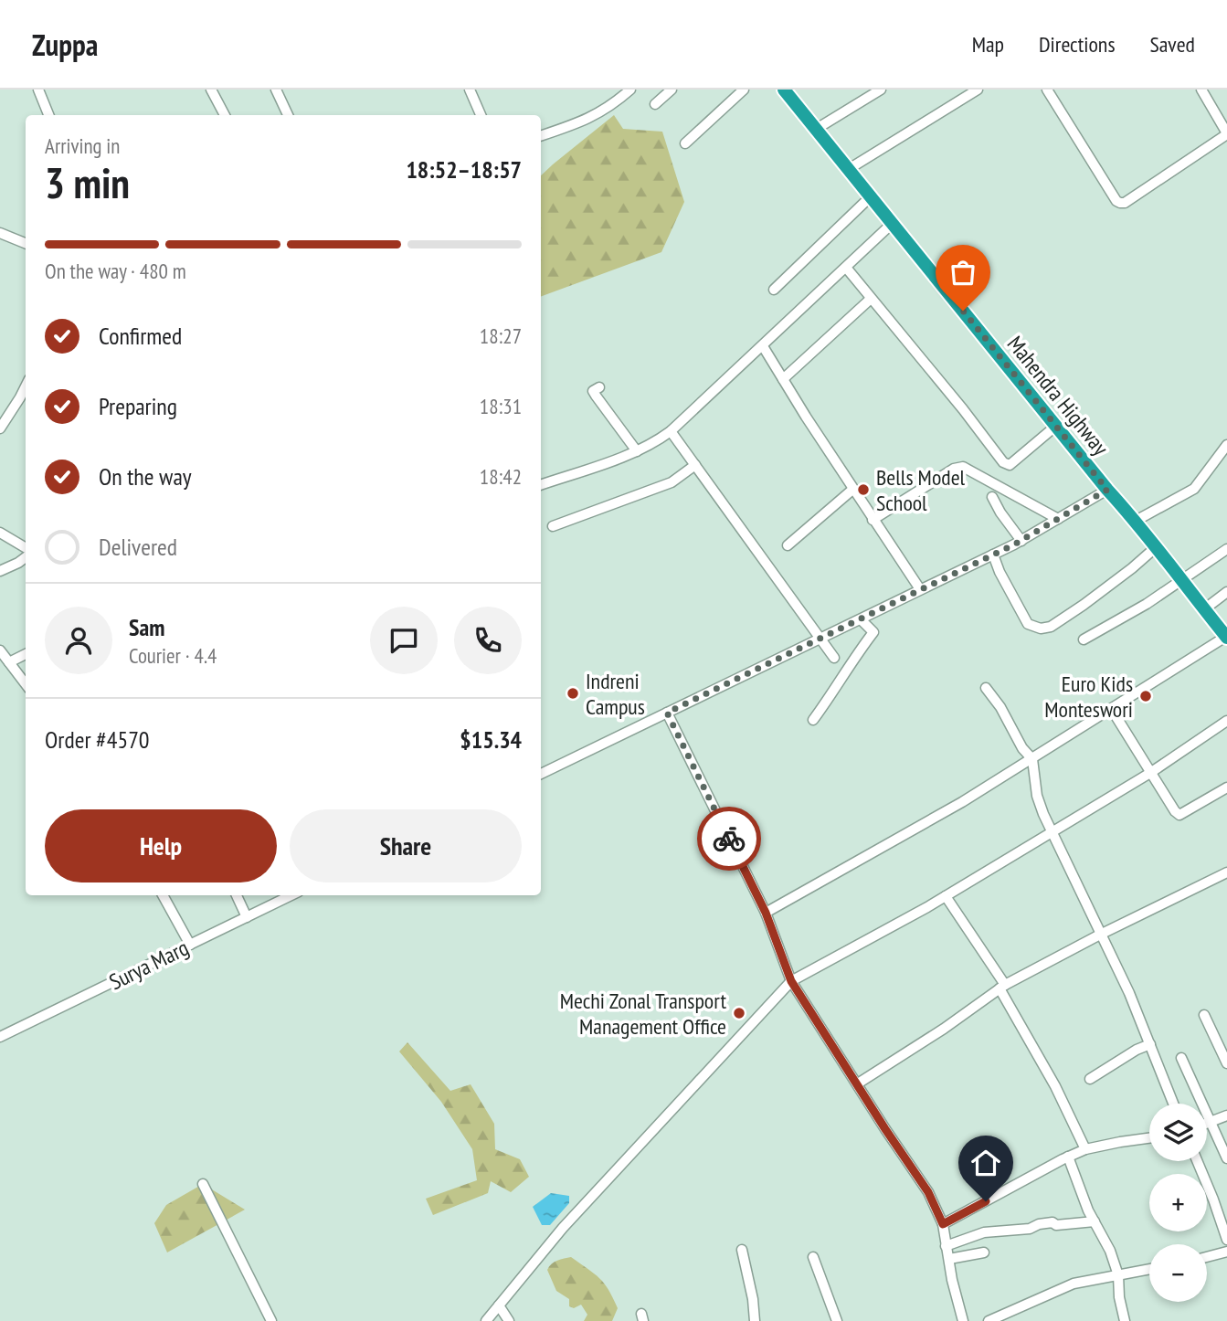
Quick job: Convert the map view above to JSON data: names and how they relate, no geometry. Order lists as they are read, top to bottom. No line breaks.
{"streets":{"highway":["Mahendra Highway"],"street":["Surya Marg"]},"places":["Bells Model School","Indreni Campus","Euro Kids Monteswori","Mechi Zonal Transport Management Office"],"page":{"header":"Zuppa","nav":["Map","Directions","Saved"],"heading":["3 min","Arriving in","18:52–18:57"],"panel":["Sam","Courier · 4.4","Order #4570","$15.34"],"bar":"On the way · 480 m","list":[["Confirmed","18:27"],["Preparing","18:31"],["On the way","18:42"],"Delivered"],"buttons":["Help","Share"],"map_buttons":["+","−"]}}
